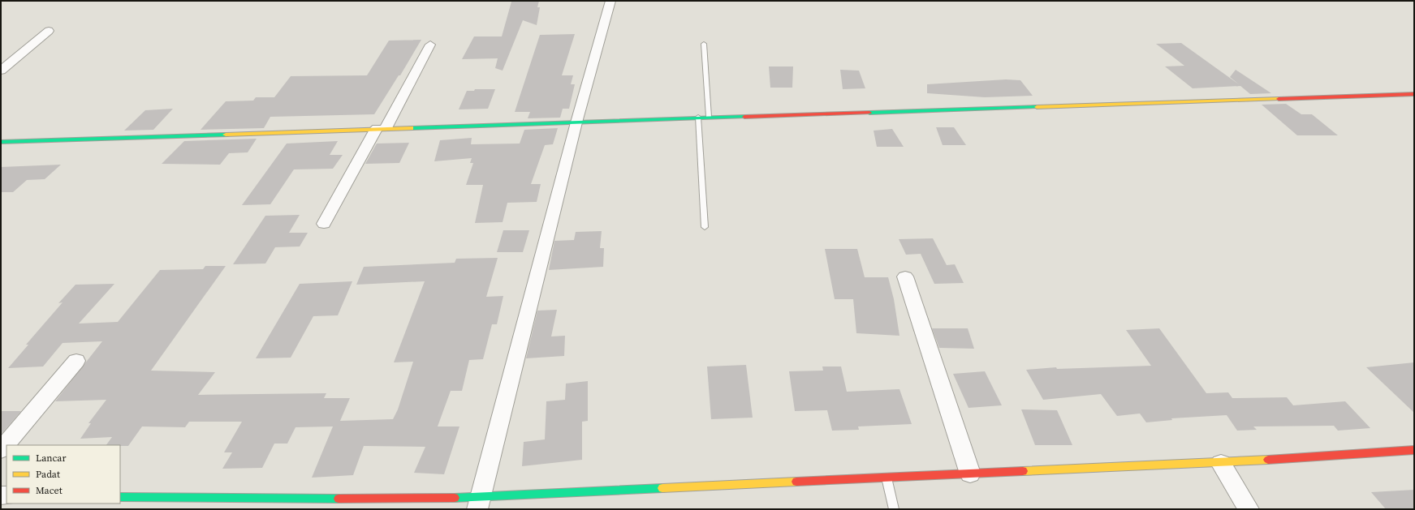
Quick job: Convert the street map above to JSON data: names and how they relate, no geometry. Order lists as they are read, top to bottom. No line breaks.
{"legend":["Lancar","Padat","Macet"]}
